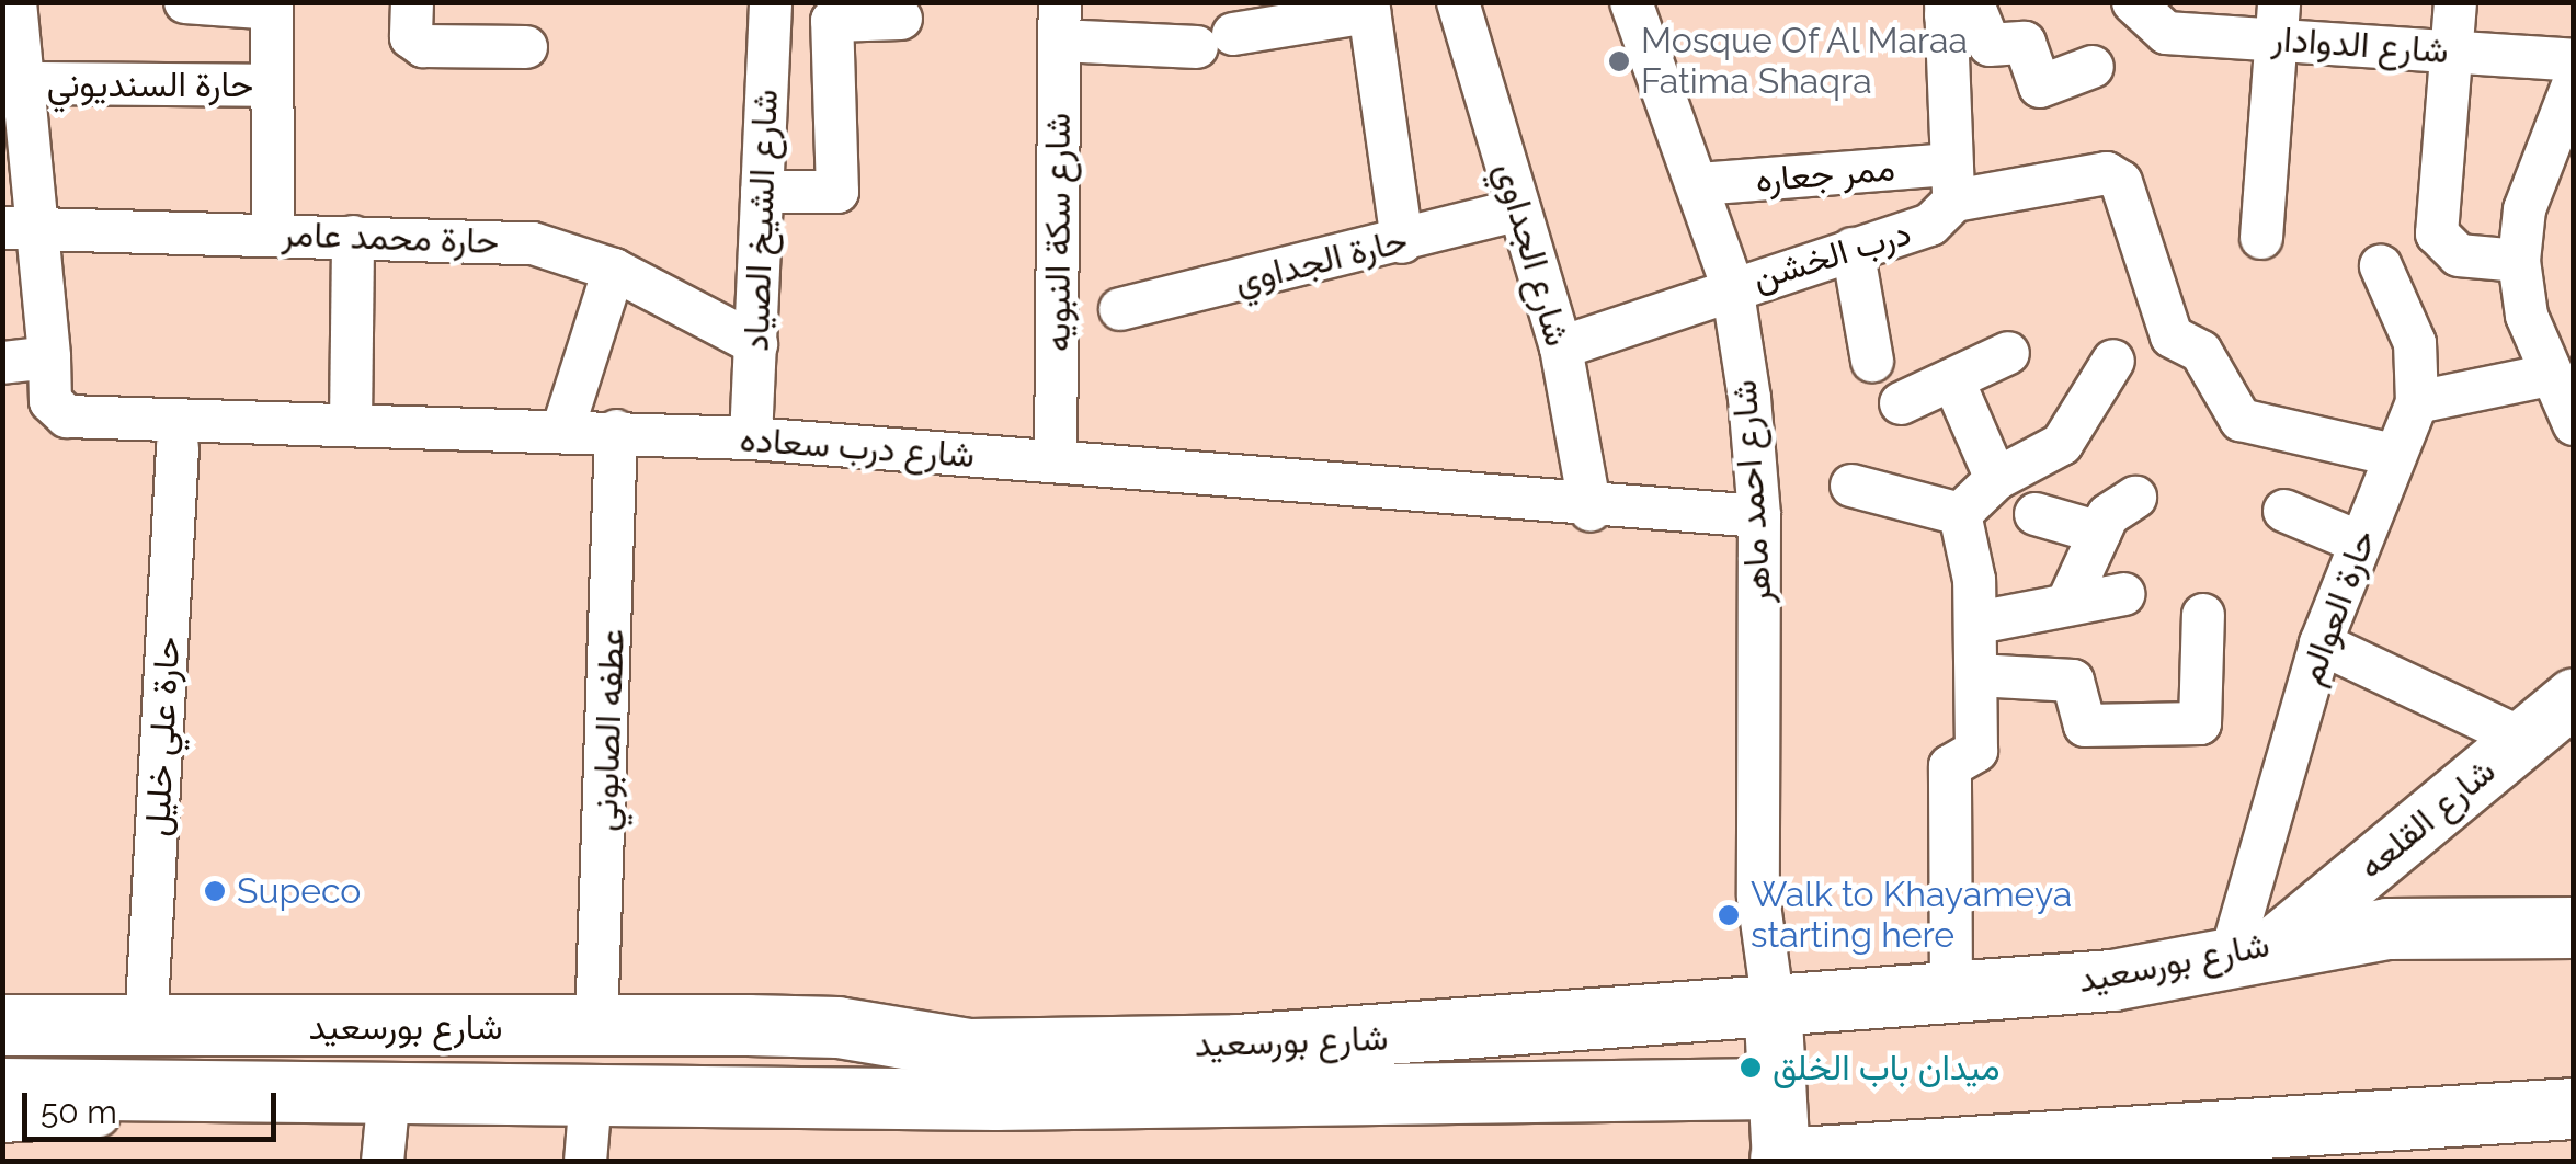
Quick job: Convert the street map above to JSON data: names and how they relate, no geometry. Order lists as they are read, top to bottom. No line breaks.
{"streets":{"main road":["شارع القلعه","شارع بورسعيد"],"street":["شارع الدوادار","حارة السنديوني","ممر جعاره","شارع الشيخ الصياد","شارع سكة النبويه","حارة محمد عامر","شارع الجداوي","درب الخشن","حارة الجداوي","شارع درب سعاده","شارع احمد ماهر","حارة العوالم","عطفه الصابوني","حارة علي خليل"]},"crossings":[["حارة السنديوني","شارع درب سعاده"],["ممر جعاره","درب الخشن"],["ممر جعاره","شارع احمد ماهر"],["شارع الشيخ الصياد","حارة محمد عامر"],["شارع الشيخ الصياد","شارع درب سعاده"],["شارع سكة النبويه","شارع درب سعاده"],["حارة محمد عامر","شارع درب سعاده"],["شارع الجداوي","درب الخشن"],["شارع الجداوي","حارة الجداوي"],["شارع الجداوي","شارع درب سعاده"],["درب الخشن","شارع احمد ماهر"],["درب الخشن","حارة العوالم"],["شارع درب سعاده","شارع احمد ماهر"],["شارع درب سعاده","عطفه الصابوني"],["شارع احمد ماهر","شارع بورسعيد"],["حارة العوالم","شارع القلعه"],["حارة العوالم","شارع بورسعيد"],["عطفه الصابوني","شارع بورسعيد"],["حارة علي خليل","شارع بورسعيد"],["شارع القلعه","شارع بورسعيد"]],"places":["Mosque Of Al Maraa Fatima Shaqra","Supeco","Walk to Khayameya starting here","ميدان باب الخلق"],"scale_bar":"50 m"}
